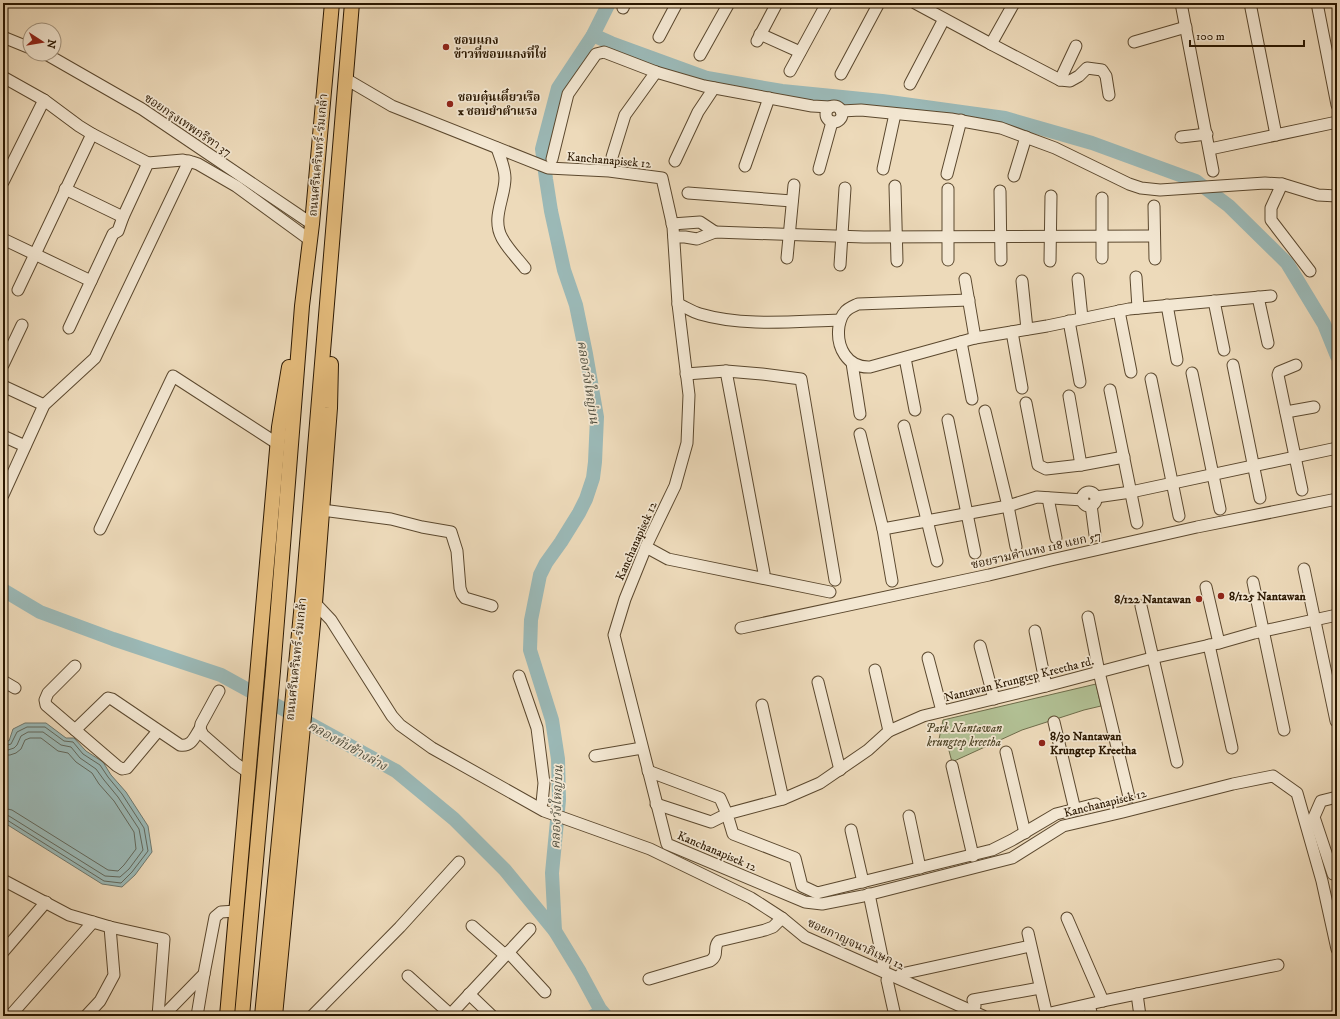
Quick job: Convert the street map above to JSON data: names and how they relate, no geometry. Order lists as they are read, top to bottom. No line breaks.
{"streets":{"main road":["ถนนศรีนครินทร์-ร่มเกล้า"],"street":["ซอยกรุงเทพกรีฑา 37","Kanchanapisek 12","ซอยรามคำแหง 118 แยก 57","Nantawan Krungtep Kreetha rd.","ซอยกาญจนาภิเษก 12"]},"crossings":[["ซอยกรุงเทพกรีฑา 37","ถนนศรีนครินทร์-ร่มเกล้า"],["ถนนศรีนครินทร์-ร่มเกล้า","ซอยกาญจนาภิเษก 12"],["Kanchanapisek 12","Nantawan Krungtep Kreetha rd."]],"water":["คลองวังใหญ่บน","คลองทับช้างล่าง"],"parks":["Park Nantawan krungtep kreetha"],"places":["ชอบแกง ข้าวที่ชอบแกงที่ใช่","ชอบตุ๋นเตี๋ยวเรือ x ชอบยำตำแรง","8/125 Nantawan","8/122 Nantawan","8/30 Nantawan Krungtep Kreetha"],"scale_bar":"100 m","north":"right"}
